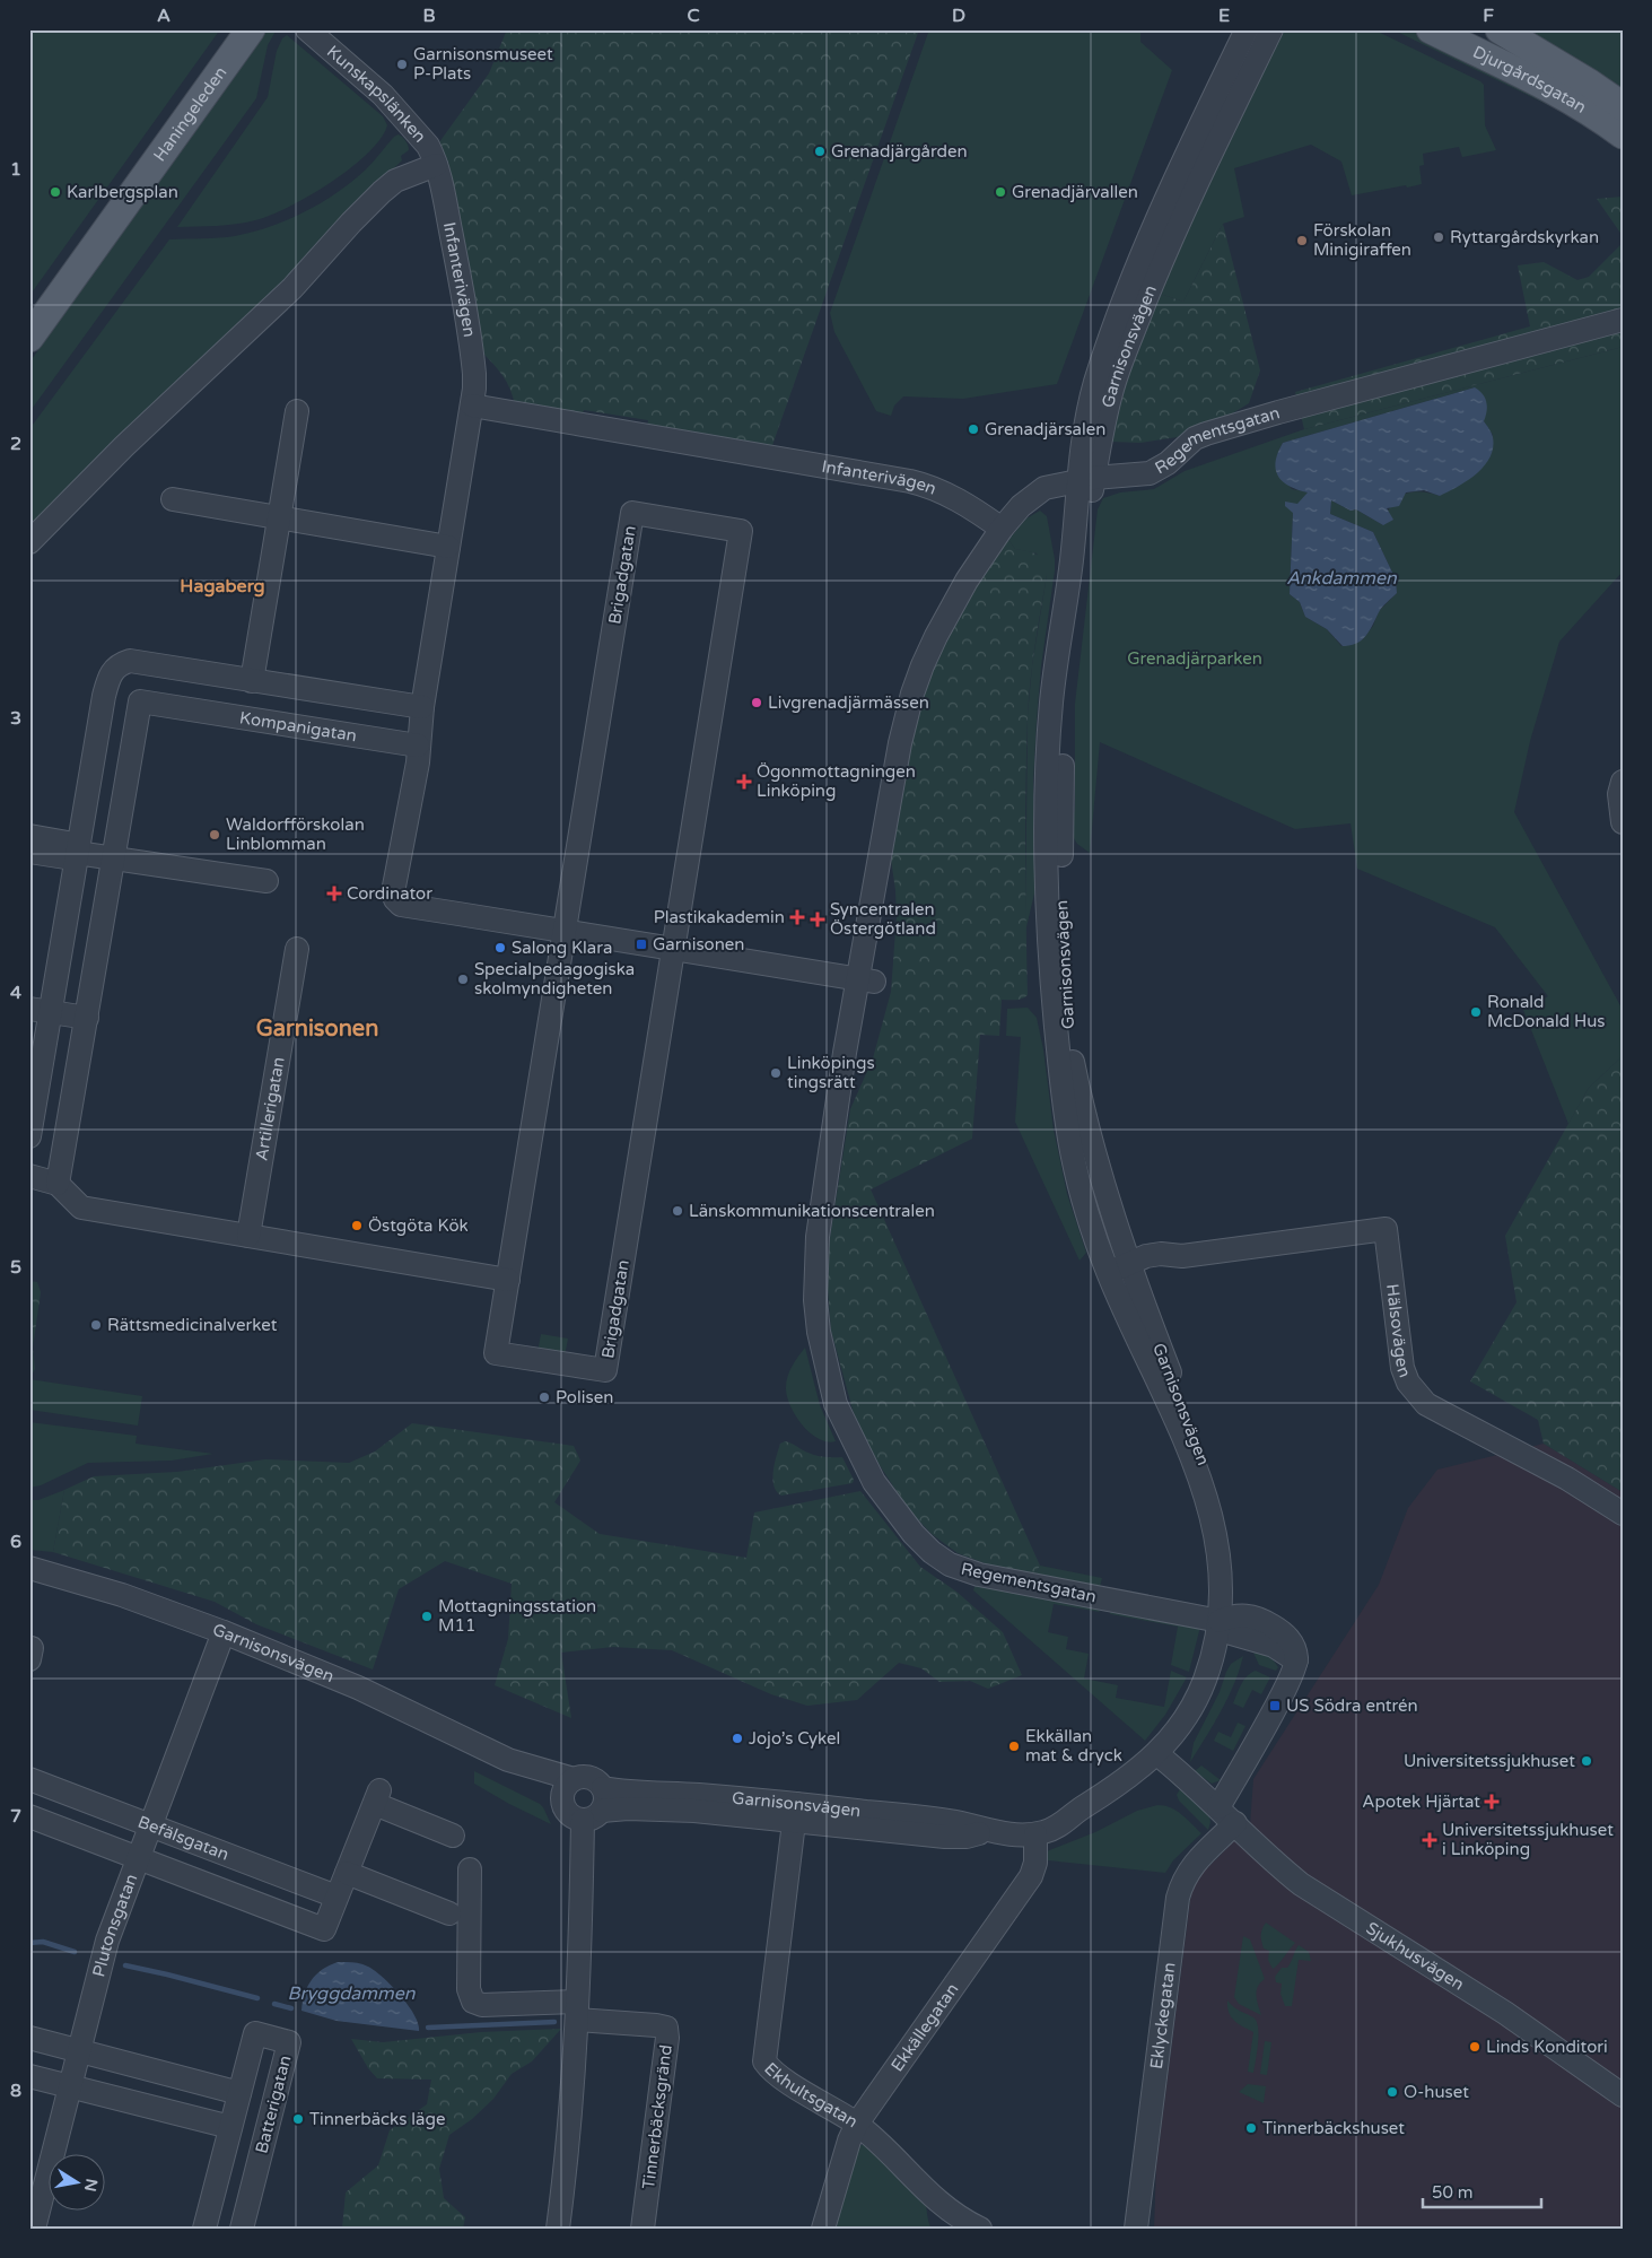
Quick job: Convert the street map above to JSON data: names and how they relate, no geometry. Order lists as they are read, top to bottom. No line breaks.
{"streets":{"main road":["Djurgårdsgatan","Haningeleden"],"street":["Kunskapslänken","Infanterivägen","Garnisonsvägen","Regementsgatan","Brigadgatan","Kompanigatan","Artillerigatan","Hälsovägen","Befälsgatan","Plutonsgatan","Sjukhusvägen","Eklyckegatan","Ekkällegatan","Ekhultsgatan","Batterigatan","Tinnerbäcksgränd"]},"crossings":[["Kunskapslänken","Infanterivägen"],["Infanterivägen","Regementsgatan"],["Garnisonsvägen","Regementsgatan"],["Garnisonsvägen","Hälsovägen"],["Garnisonsvägen","Plutonsgatan"],["Garnisonsvägen","Sjukhusvägen"],["Garnisonsvägen","Ekkällegatan"],["Garnisonsvägen","Ekhultsgatan"],["Befälsgatan","Plutonsgatan"],["Sjukhusvägen","Eklyckegatan"],["Ekkällegatan","Ekhultsgatan"]],"districts":["Hagaberg","Garnisonen"],"water":["Ankdammen","Bryggdammen"],"parks":["Grenadjärparken"],"places":{"other":["Garnisonsmuseet P-Plats","Grenadjärgården","Karlbergsplan","Grenadjärvallen","Ryttargårdskyrkan","Förskolan Minigiraffen","Grenadjärsalen","Livgrenadjärmässen","Waldorfförskolan Linblomman","Salong Klara","Specialpedagogiska skolmyndigheten","Ronald McDonald Hus","Linköpings tingsrätt","Länskommunikationscentralen","Östgöta Kök","Rättsmedicinalverket","Polisen","Mottagningsstation M11","Jojo’s Cykel","Ekkällan mat & dryck","Universitetssjukhuset","Linds Konditori","O-huset","Tinnerbäcks läge","Tinnerbäckshuset"],"health":["Ögonmottagningen Linköping","Cordinator","Plastikakademin","Syncentralen Östergötland","Apotek Hjärtat","Universitetssjukhuset i Linköping"],"transit":["Garnisonen","US Södra entrén"]},"scale_bar":"50 m","north":"right","grid":{"columns":["A","B","C","D","E","F"],"rows":["1","2","3","4","5","6","7","8"]}}
